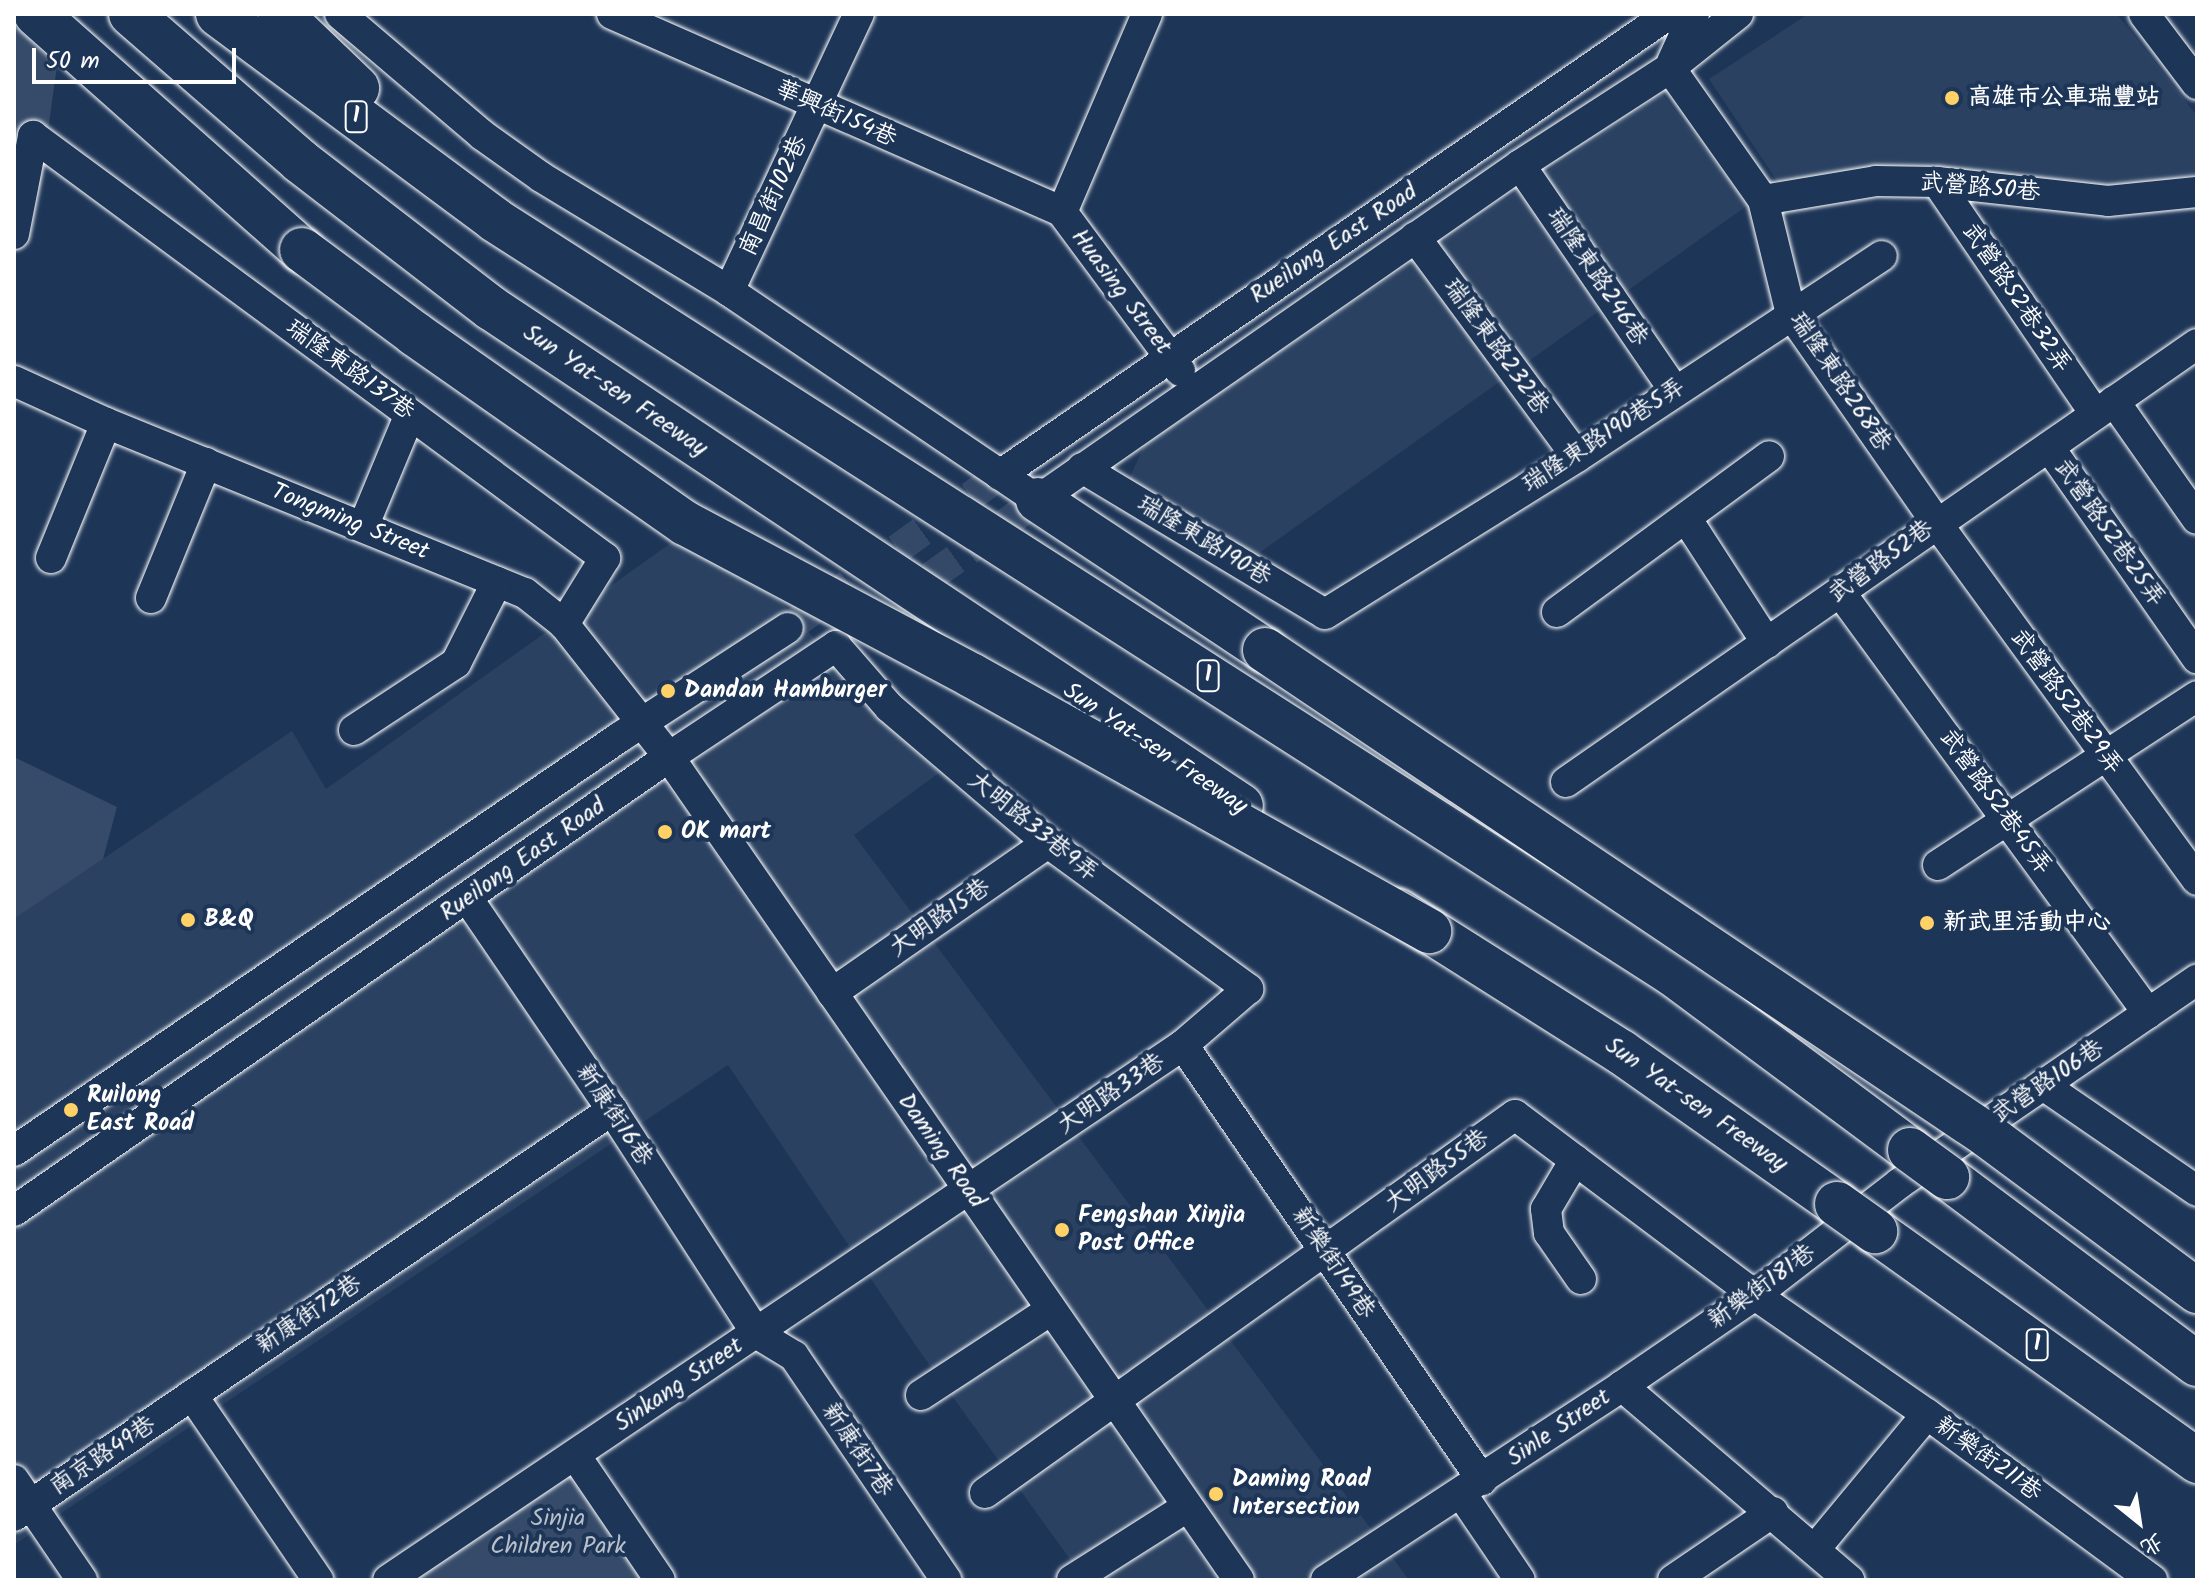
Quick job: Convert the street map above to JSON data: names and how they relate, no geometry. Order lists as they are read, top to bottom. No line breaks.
{"streets":{"highway":["1","Sun Yat-sen Freeway"],"street":["華興街154巷","武營路50巷","南昌街102巷","Rueilong East Road","瑞隆東路246巷","Huasing Street","武營路52巷32弄","瑞隆東路232巷","瑞隆東路137巷","瑞隆東路268巷","瑞隆東路190巷5弄","Tongming Street","武營路52巷25弄","瑞隆東路190巷","武營路52巷","武營路52巷29弄","武營路52巷45弄","大明路33巷9弄","大明路15巷","武營路106巷","大明路33巷","新康街16巷","Daming Road","大明路55巷","新樂街149巷","新樂街181巷","新康街72巷","Sinkang Street","Sinle Street","新康街7巷","南京路49巷","新樂街211巷"]},"crossings":[["華興街154巷","南昌街102巷"],["華興街154巷","Huasing Street"],["1","武營路106巷"],["1","新樂街181巷"],["武營路50巷","武營路52巷32弄"],["武營路50巷","瑞隆東路268巷"],["Rueilong East Road","瑞隆東路246巷"],["Rueilong East Road","Huasing Street"],["Rueilong East Road","瑞隆東路232巷"],["Rueilong East Road","瑞隆東路268巷"],["Rueilong East Road","Tongming Street"],["Rueilong East Road","瑞隆東路190巷"],["Rueilong East Road","大明路33巷9弄"],["Rueilong East Road","新康街16巷"],["Rueilong East Road","Daming Road"],["瑞隆東路246巷","瑞隆東路190巷5弄"],["武營路52巷32弄","武營路52巷"],["瑞隆東路232巷","瑞隆東路190巷5弄"],["瑞隆東路137巷","Tongming Street"],["瑞隆東路268巷","瑞隆東路190巷5弄"],["瑞隆東路268巷","武營路52巷"],["瑞隆東路268巷","武營路52巷29弄"],["瑞隆東路190巷5弄","瑞隆東路190巷"],["Tongming Street","Daming Road"],["武營路52巷25弄","武營路52巷"],["武營路52巷","武營路52巷29弄"],["武營路52巷","武營路52巷45弄"],["武營路52巷45弄","武營路106巷"],["大明路33巷9弄","大明路15巷"],["大明路33巷9弄","大明路33巷"],["大明路15巷","Daming Road"],["武營路106巷","新樂街181巷"],["大明路33巷","Daming Road"],["大明路33巷","新樂街149巷"],["大明路33巷","Sinkang Street"],["新康街16巷","新康街72巷"],["新康街16巷","Sinkang Street"],["新康街16巷","新康街7巷"],["Daming Road","大明路55巷"],["Daming Road","Sinkang Street"],["大明路55巷","新樂街149巷"],["大明路55巷","新樂街181巷"],["大明路55巷","新樂街211巷"],["新樂街149巷","Sinle Street"],["新樂街181巷","Sinle Street"],["新康街72巷","南京路49巷"],["Sinkang Street","新康街7巷"],["Sinle Street","新樂街211巷"]],"parks":["Sinjia Children Park"],"places":["高雄市公車瑞豐站","Dandan Hamburger","OK mart","B&Q","新武里活動中心","Ruilong East Road","Fengshan Xinjia Post Office","Daming Road Intersection"],"scale_bar":"50 m","north":"bottom right"}
